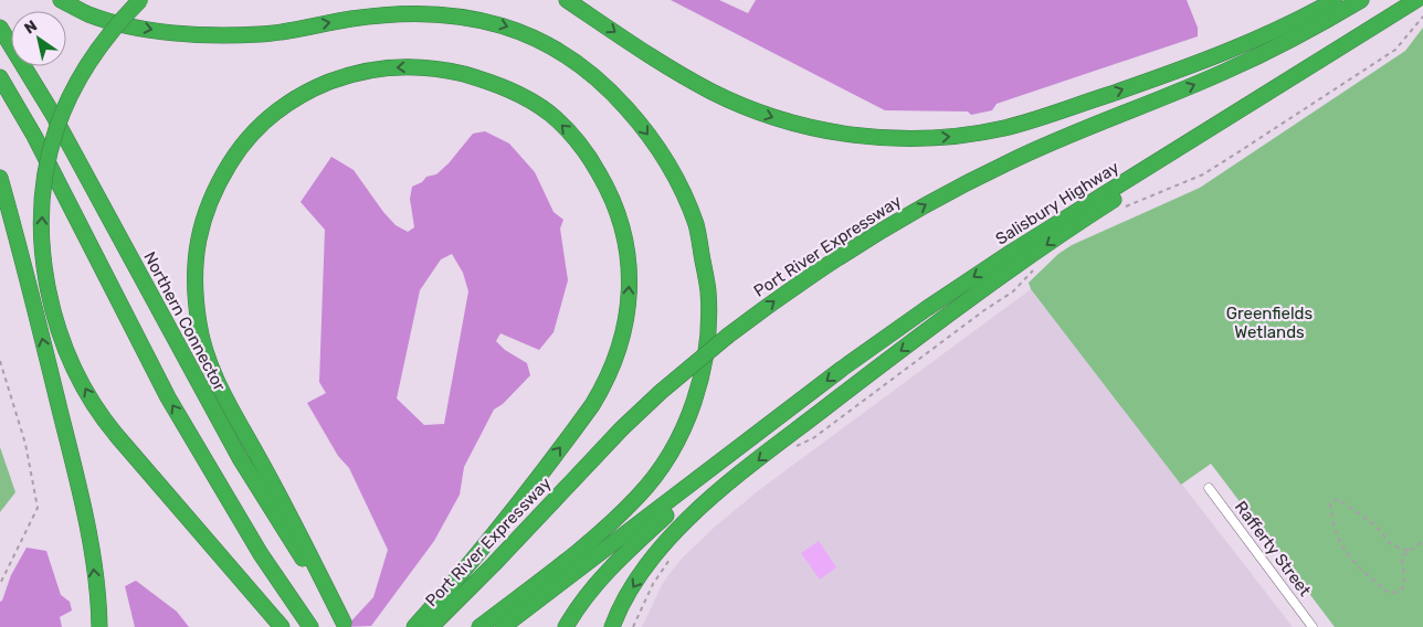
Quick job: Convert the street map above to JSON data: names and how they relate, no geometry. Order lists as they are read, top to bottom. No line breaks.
{"streets":{"highway":["Salisbury Highway","Port River Expressway","Northern Connector"],"street":["Rafferty Street"]},"parks":["Greenfields Wetlands"],"north":"top left"}
